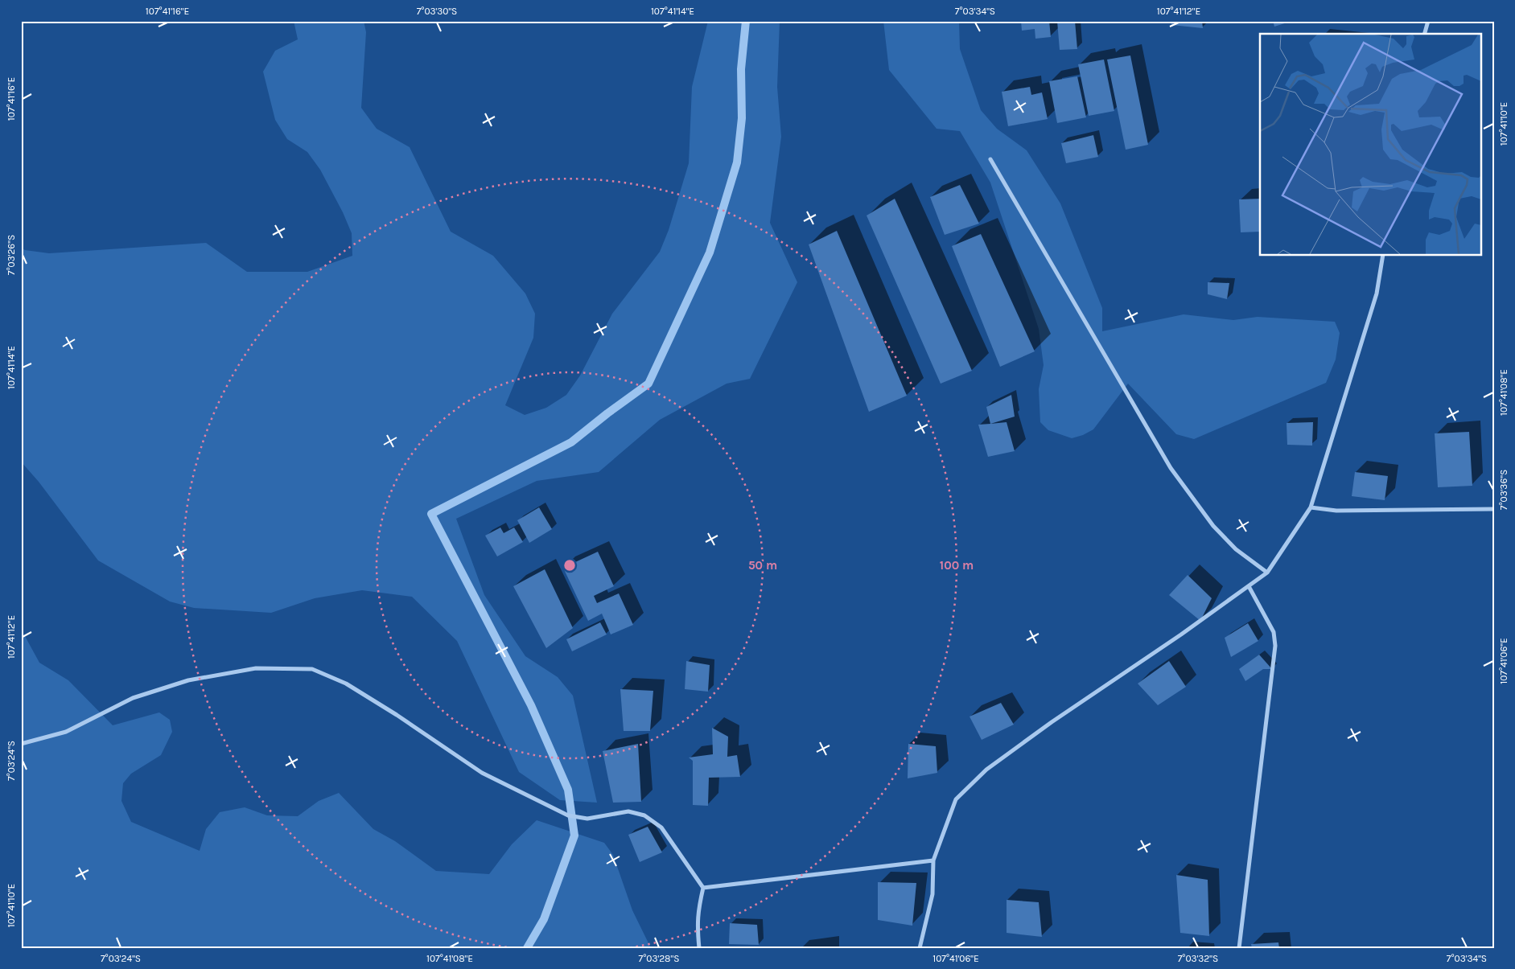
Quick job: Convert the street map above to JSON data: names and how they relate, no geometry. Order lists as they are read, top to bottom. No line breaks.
{"coordinates":["107°41'16\"E","7°03'30\"S","107°41'14\"E","7°03'34\"S","107°41'12\"E","107°41'10\"E","7°03'26\"S","107°41'08\"E","7°03'36\"S","107°41'06\"E","7°03'24\"S","7°03'28\"S","7°03'32\"S"],"rings":["50 m","100 m"]}
